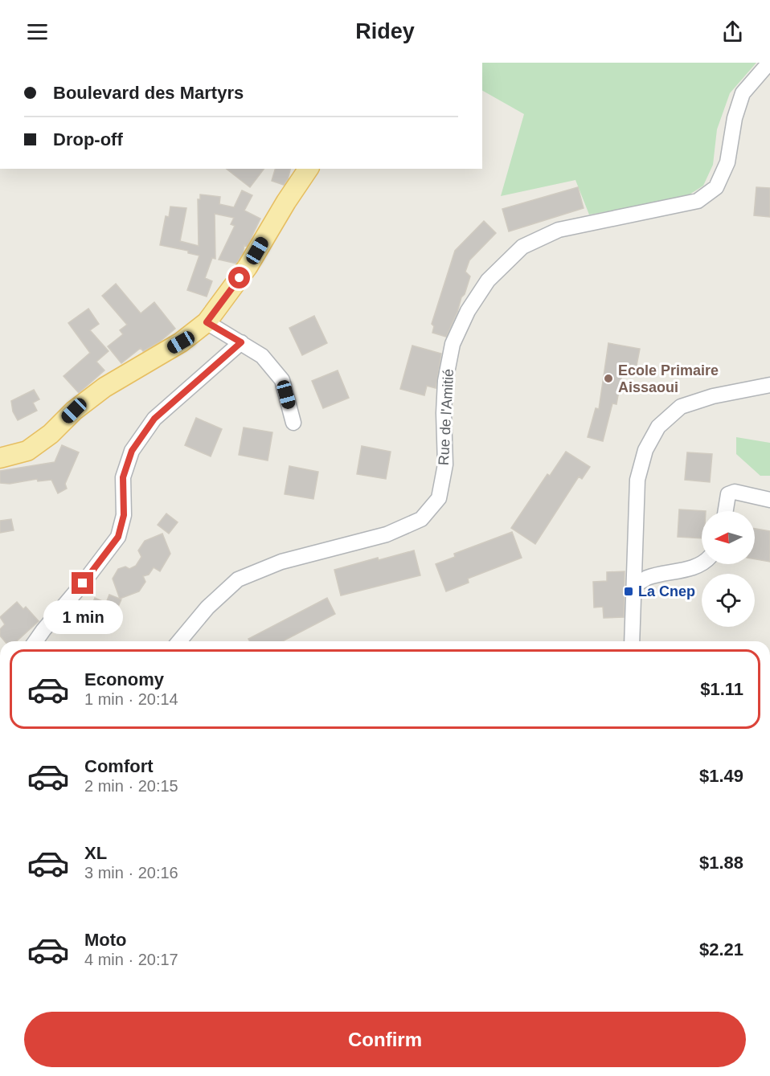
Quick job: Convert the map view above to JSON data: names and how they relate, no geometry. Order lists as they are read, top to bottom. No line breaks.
{"streets":{"street":["Rue de l'Amitié"]},"places":{"other":["Ecole Primaire Aissaoui"],"transit":["La Cnep"]},"north":"left","page":{"header":"Ridey","banner":["Boulevard des Martyrs","Drop-off"],"bubble":"1 min","list":[{"name":"Economy","note":"1 min · 20:14","value":"$1.11"},{"name":"Comfort","note":"2 min · 20:15","value":"$1.49"},{"name":"XL","note":"3 min · 20:16","value":"$1.88"},{"name":"Moto","note":"4 min · 20:17","value":"$2.21"}],"buttons":"Confirm"}}
